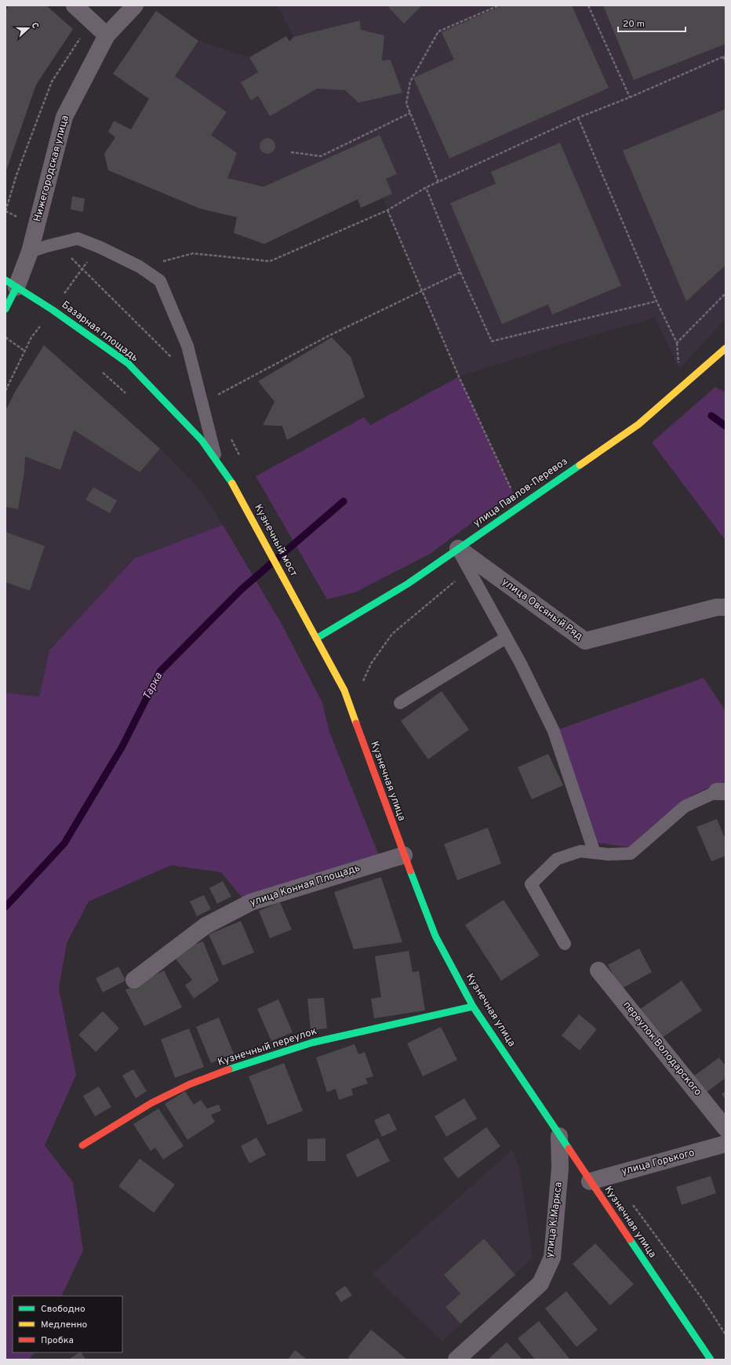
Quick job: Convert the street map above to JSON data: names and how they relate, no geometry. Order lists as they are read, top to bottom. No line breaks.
{"streets":{"main road":["Нижегородская улица","Базарная площадь","улица Павлов-Перевоз","Кузнечный мост","Кузнечная улица","Кузнечный переулок"],"street":["улица Овсяный Ряд","улица Конная Площадь","переулок Володарского","улица Горького","улица К.Маркса"]},"crossings":[["Нижегородская улица","Базарная площадь"],["Базарная площадь","Кузнечный мост"],["улица Павлов-Перевоз","Кузнечный мост"],["улица Павлов-Перевоз","улица Овсяный Ряд"],["улица Павлов-Перевоз","Кузнечная улица"],["Кузнечный мост","Кузнечная улица"],["Кузнечная улица","улица Конная Площадь"],["Кузнечная улица","Кузнечный переулок"],["Кузнечная улица","улица Горького"],["Кузнечная улица","улица К.Маркса"]],"water":["Тарка"],"legend":["Свободно","Медленно","Пробка"],"scale_bar":"20 m","north":"right"}
